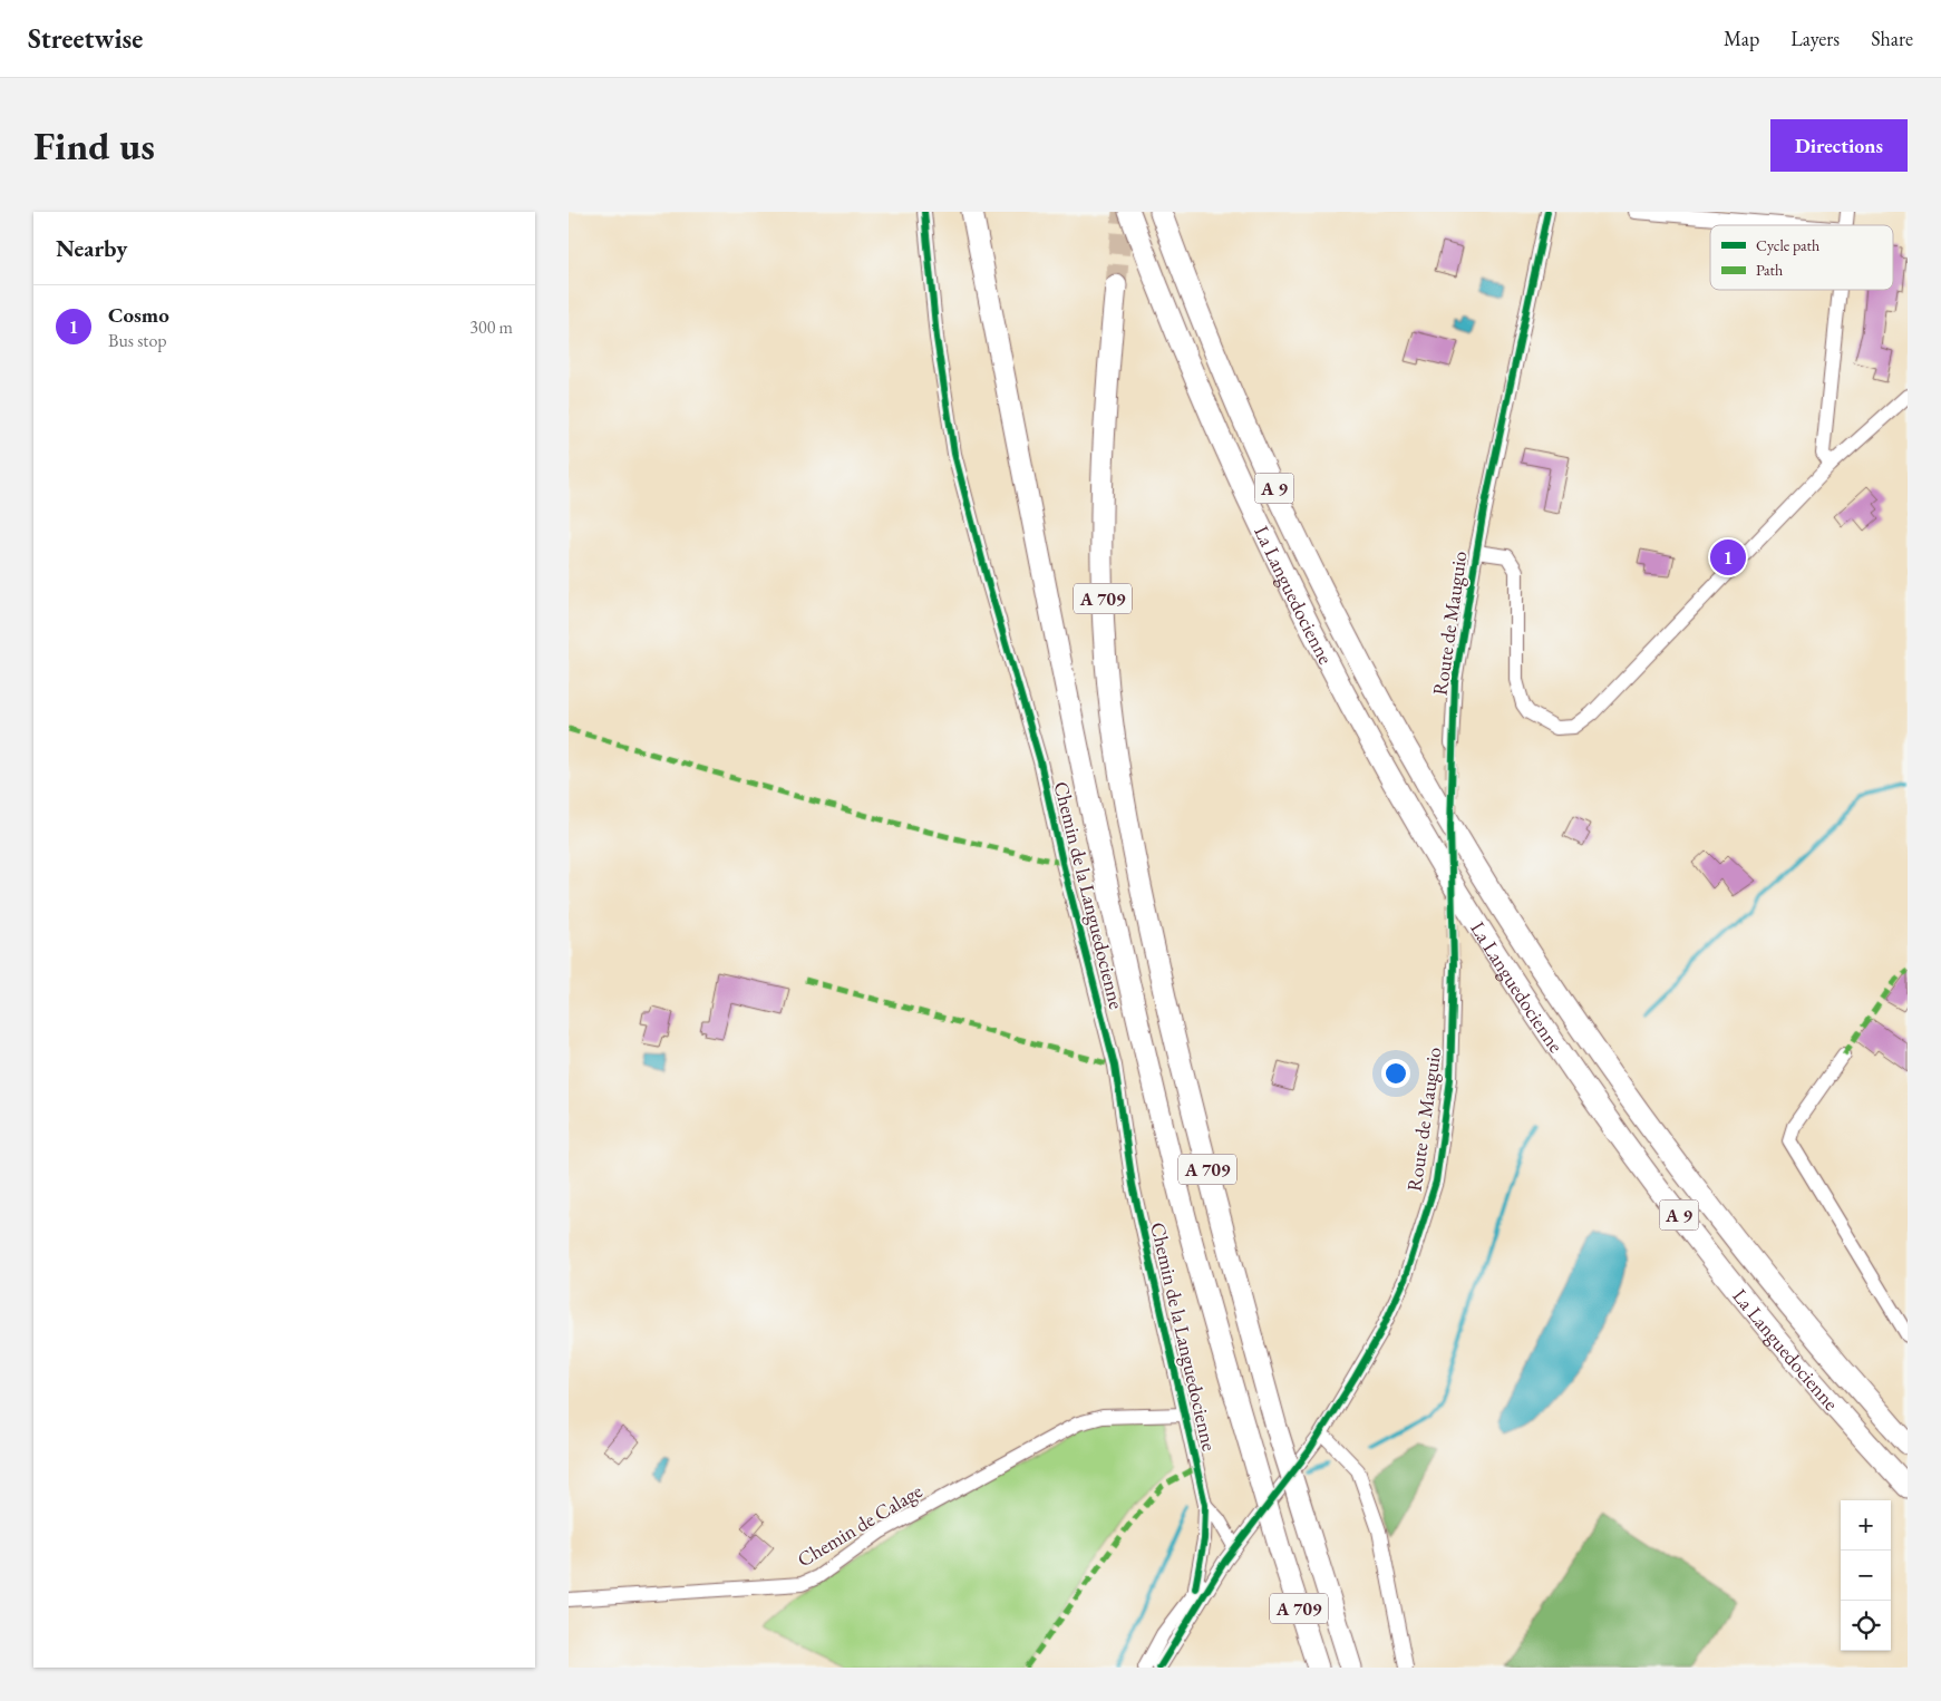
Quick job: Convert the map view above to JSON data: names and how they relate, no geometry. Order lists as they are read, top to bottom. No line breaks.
{"streets":{"highway":["A 9","La Languedocienne","A 709"],"street":["Route de Mauguio","Chemin de la Languedocienne","Chemin de Calage"]},"crossings":[["Route de Mauguio","Chemin de la Languedocienne"],["Chemin de la Languedocienne","Chemin de Calage"]],"legend":["Cycle path","Path"],"page":{"header":"Streetwise","nav":["Map","Layers","Share"],"buttons":"Directions","title":"Find us","heading":"Nearby","list":[{"mark":"1","name":"Cosmo","note":"Bus stop","value":"300 m"}],"pins":"1","map_buttons":["+","−"]}}
